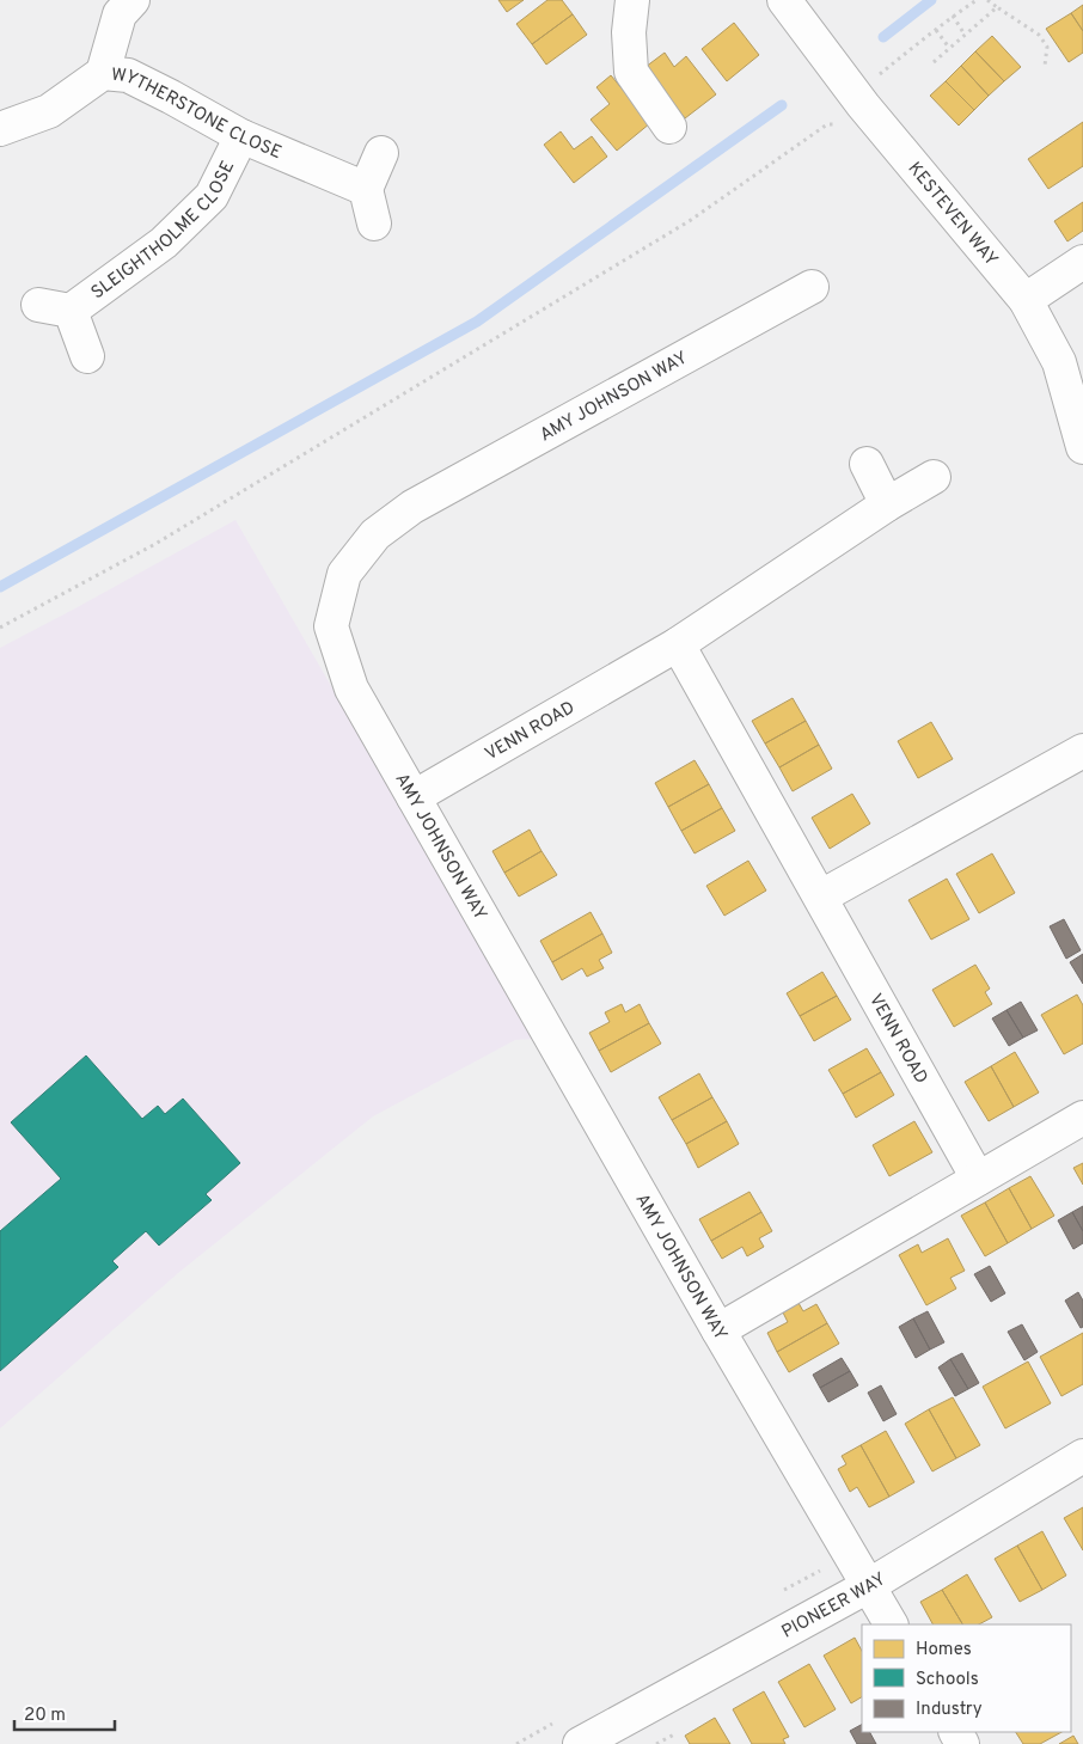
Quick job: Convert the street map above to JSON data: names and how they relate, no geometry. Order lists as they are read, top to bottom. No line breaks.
{"streets":{"street":["WYTHERSTONE CLOSE","KESTEVEN WAY","SLEIGHTHOLME CLOSE","AMY JOHNSON WAY","VENN ROAD","PIONEER WAY"]},"crossings":[["WYTHERSTONE CLOSE","SLEIGHTHOLME CLOSE"],["AMY JOHNSON WAY","VENN ROAD"],["AMY JOHNSON WAY","PIONEER WAY"]],"legend":["Homes","Schools","Industry"],"scale_bar":"20 m"}
